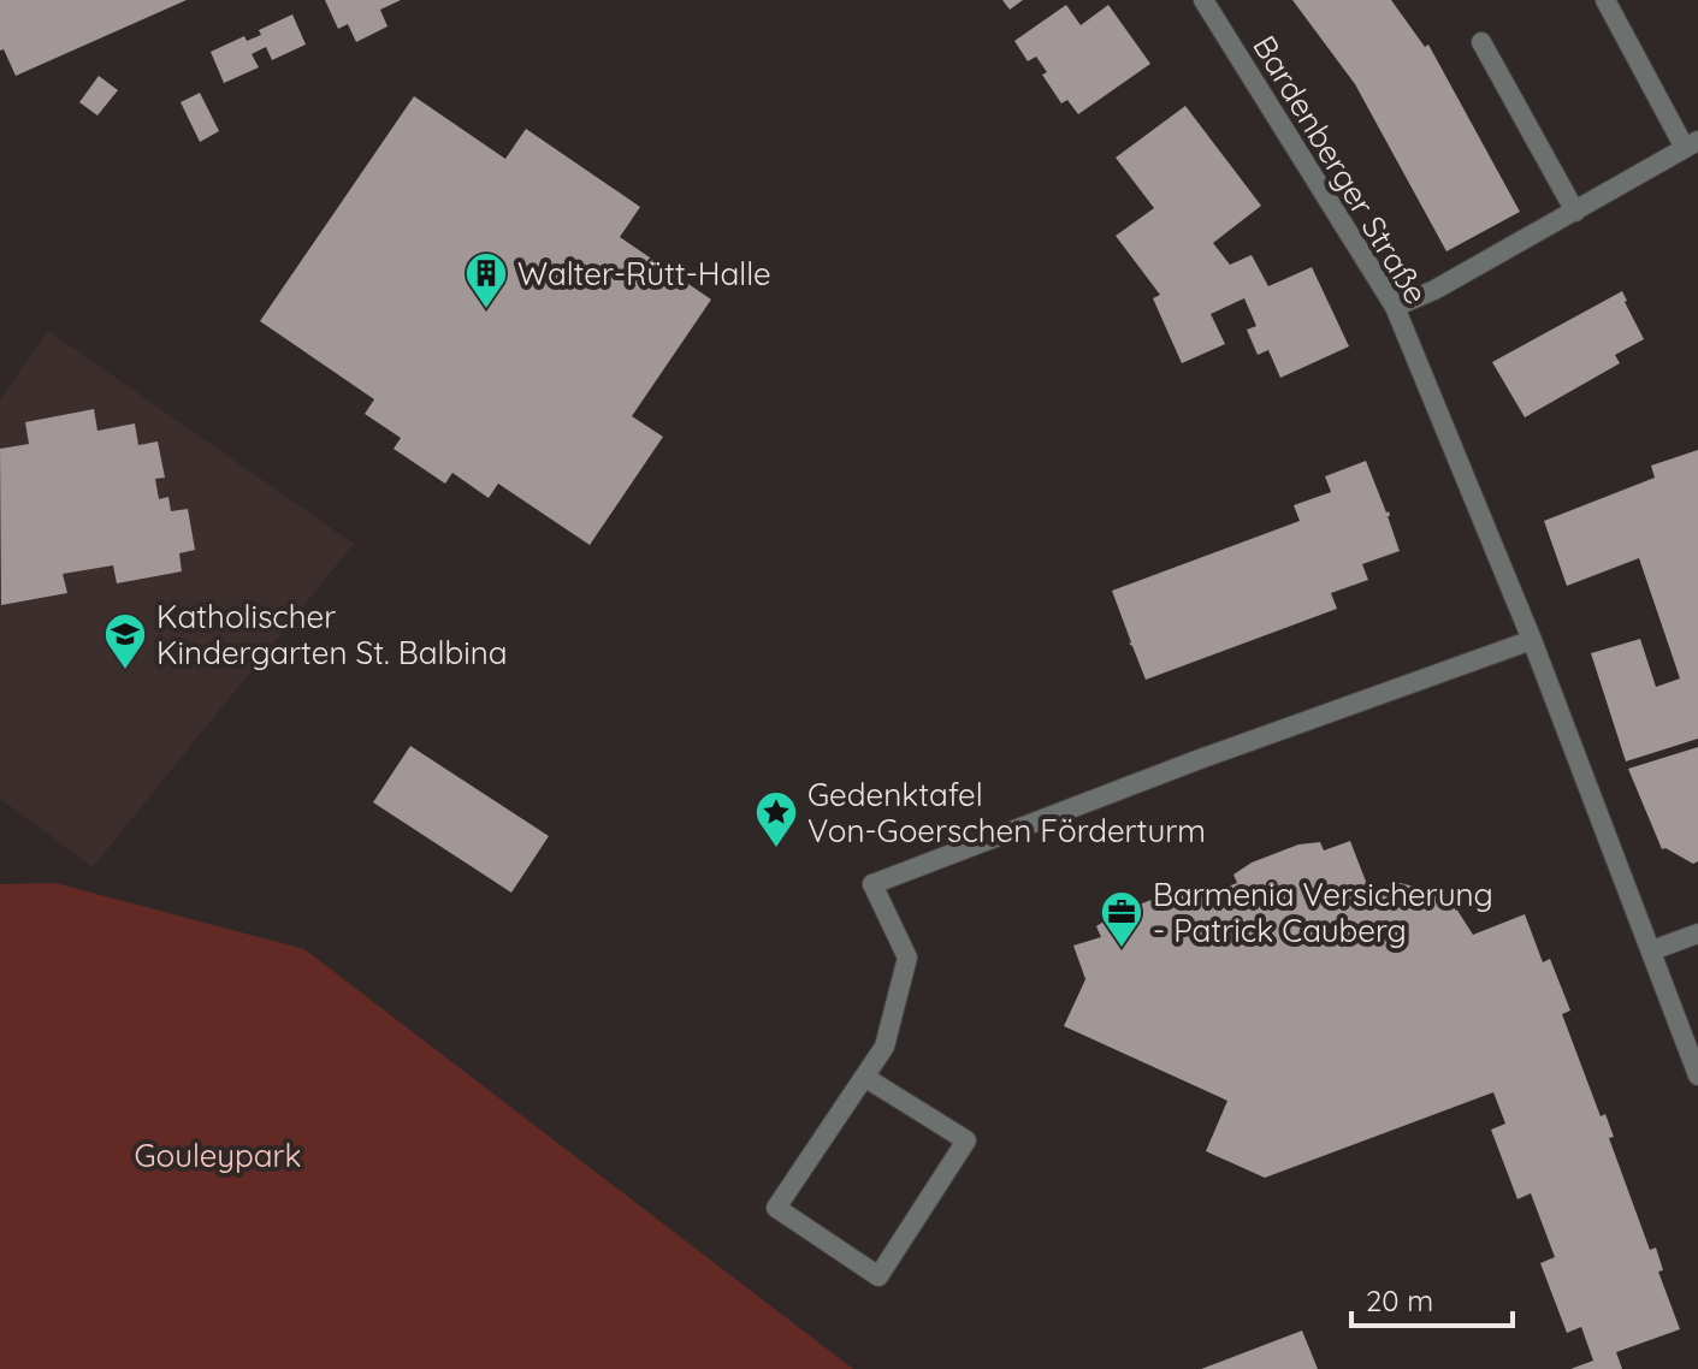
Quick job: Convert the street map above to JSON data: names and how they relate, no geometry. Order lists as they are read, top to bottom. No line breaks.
{"streets":{"street":["Bardenberger Straße"]},"parks":["Gouleypark"],"places":{"building":["Walter-Rütt-Halle"],"school or university":["Katholischer Kindergarten St. Balbina"],"place":["Gedenktafel Von-Goerschen Förderturm"],"office":["Barmenia Versicherung - Patrick Cauberg"]},"scale_bar":"20 m"}
